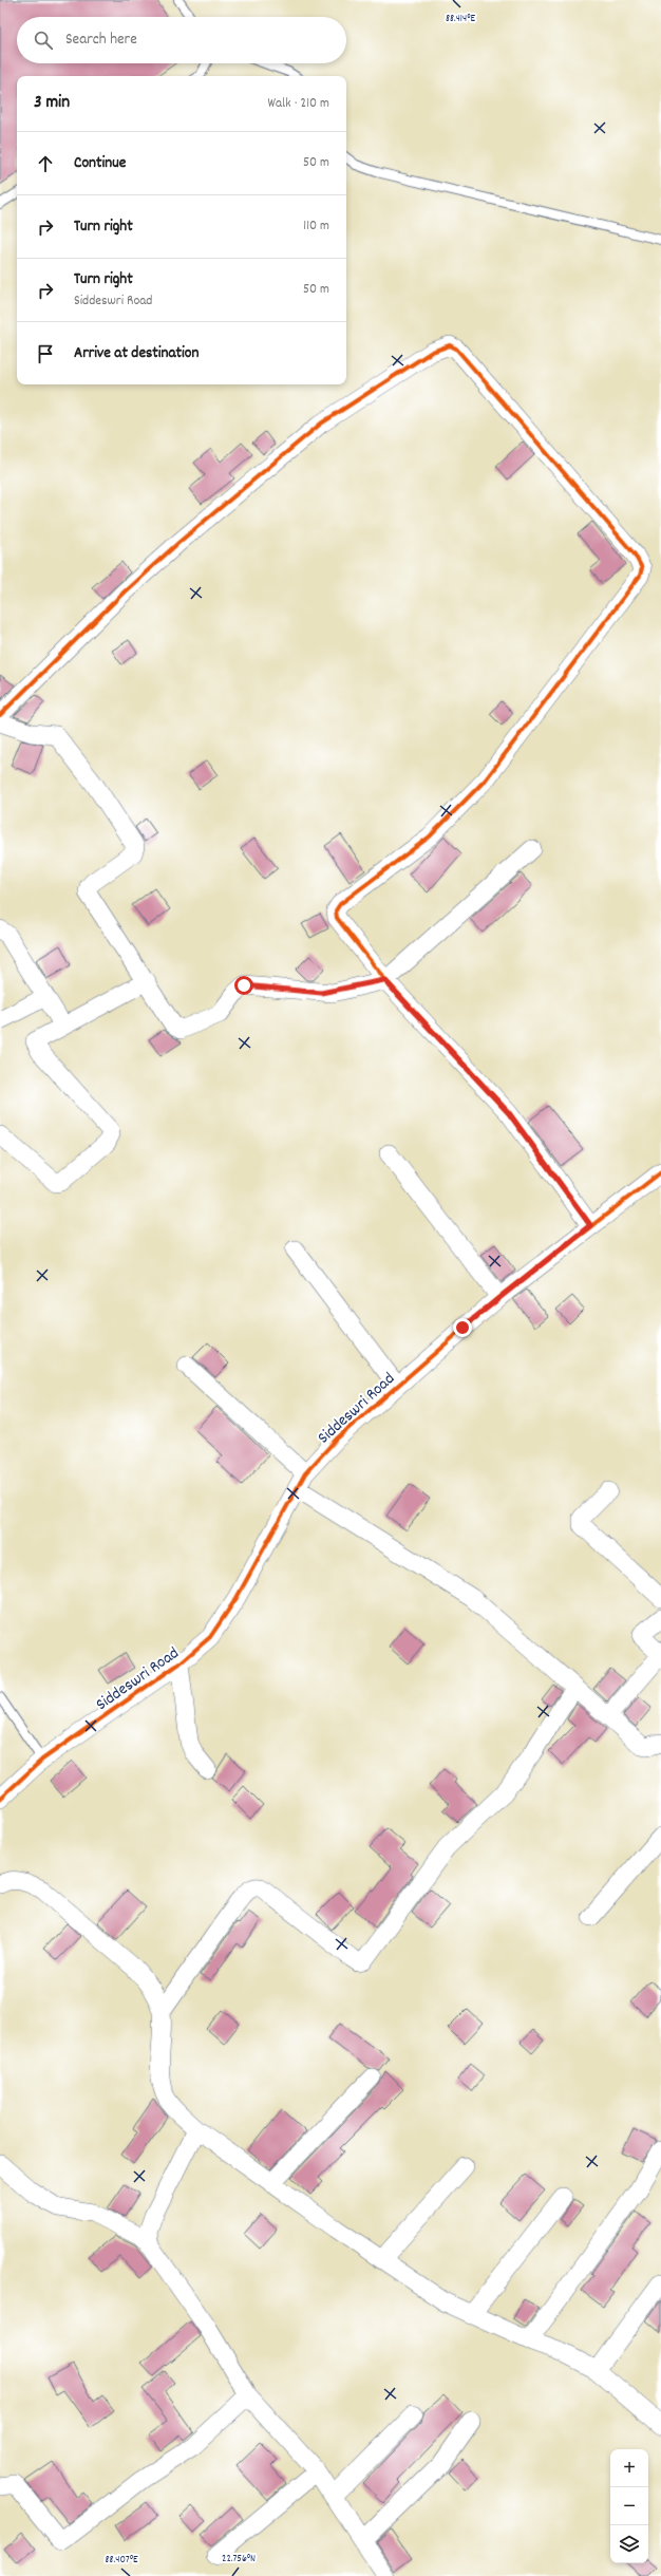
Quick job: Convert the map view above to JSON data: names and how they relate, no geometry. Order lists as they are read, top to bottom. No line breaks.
{"streets":{"street":["Siddeswri Road"]},"page":{"search":"Search here","heading":["3 min","Walk · 210 m"],"list":[["Continue","50 m"],["Turn right","110 m"],["Turn right","Siddeswri Road","50 m"],"Arrive at destination"],"map_buttons":["+","−"]},"coordinates":["88.414°E","22.756°N","88.407°E"]}
